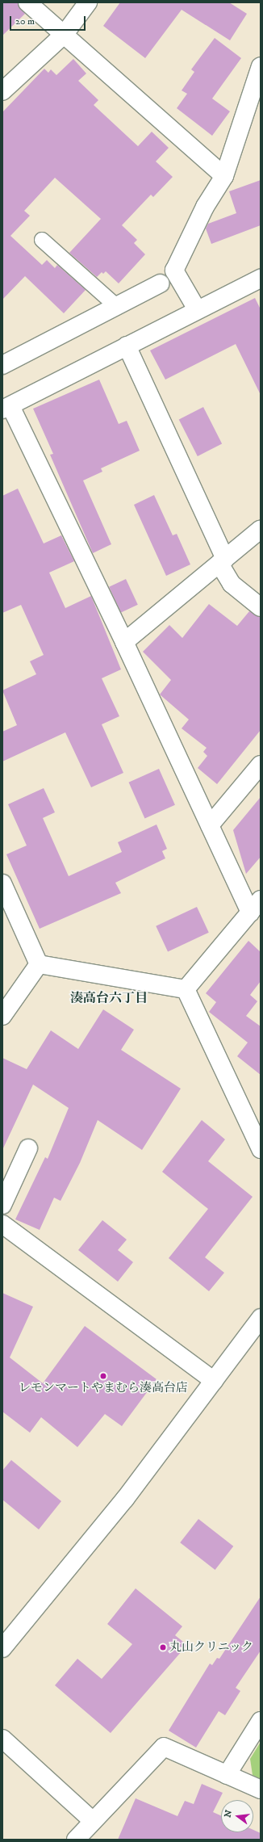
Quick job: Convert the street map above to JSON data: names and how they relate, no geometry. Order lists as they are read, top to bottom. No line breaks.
{"districts":["湊高台六丁目"],"places":["レモンマートやまむら湊高台店","丸山クリニック"],"scale_bar":"20 m","north":"left"}
